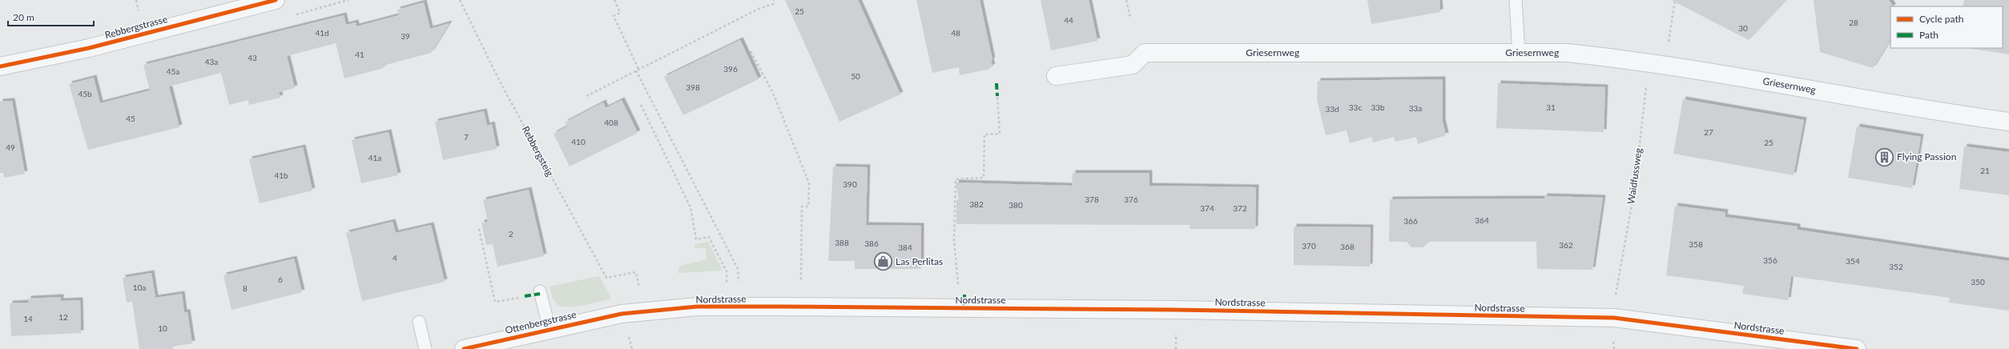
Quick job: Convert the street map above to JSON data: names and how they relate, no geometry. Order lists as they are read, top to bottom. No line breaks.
{"streets":{"street":["Rebbergstrasse","Griesernweg","Nordstrasse","Ottenbergstrasse"],"path":["Rebbergsteig","Waidfussweg"]},"crossings":[["Nordstrasse","Ottenbergstrasse"]],"places":{"building":["Flying Passion"],"shop":["Las Perlitas"]},"house_numbers":["25","44","28","30","41d","48","39","41","43","43a","396","45a","50","398","45b","33c","33b","31","33a","33d","45","408","27","7","410","25","49","41a","21","41b","390","378","376","382","380","374","372","364","366","2","388","386","358","362","370","368","384","4","356","354","352","6","350","10a","8","12","14","10"],"legend":["Cycle path","Path"],"scale_bar":"20 m"}
